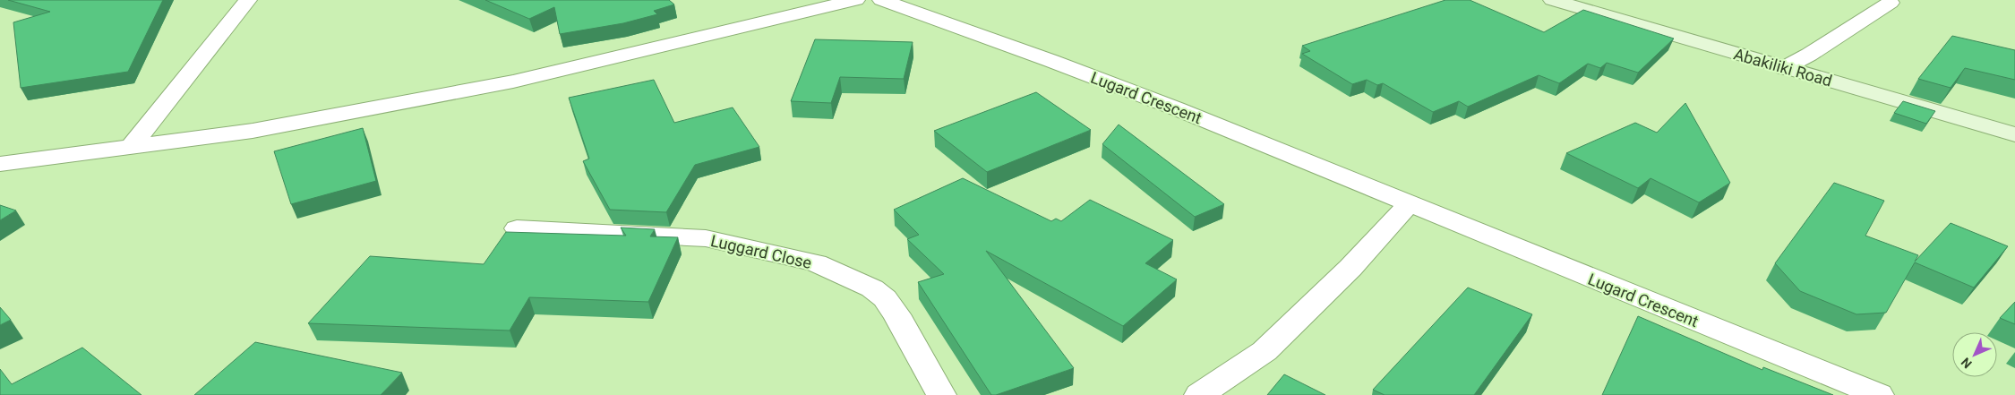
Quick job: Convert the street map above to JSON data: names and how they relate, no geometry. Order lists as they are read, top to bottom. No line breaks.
{"streets":{"main road":["Abakiliki Road"],"street":["Lugard Crescent","Luggard Close"]},"north":"bottom left"}
